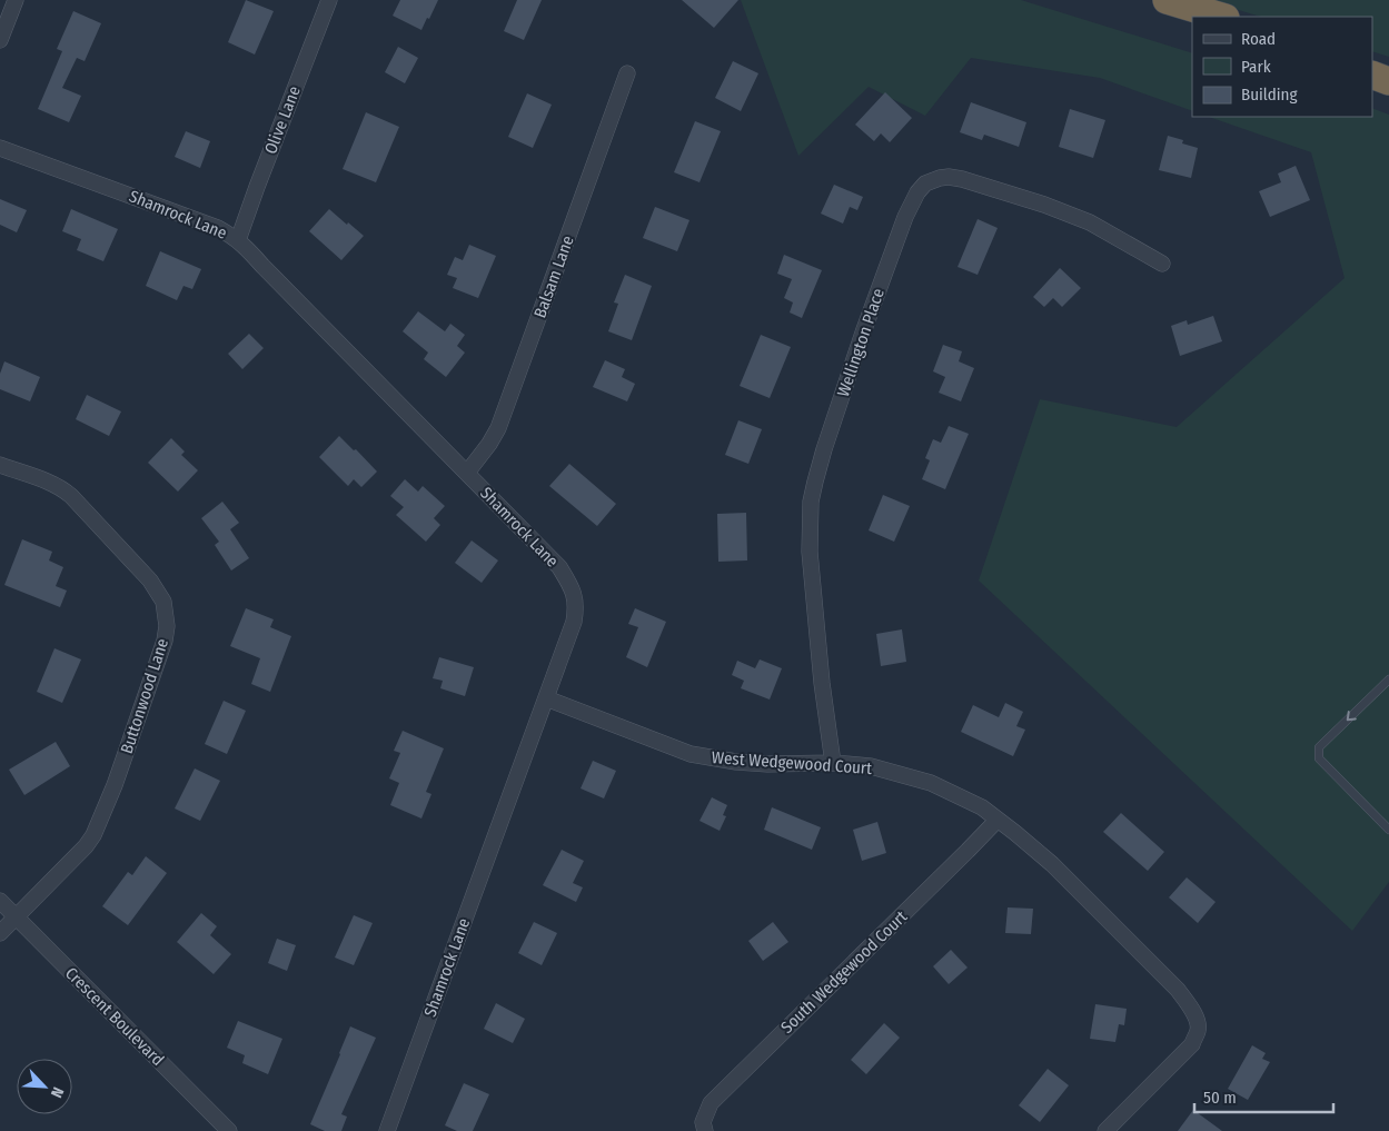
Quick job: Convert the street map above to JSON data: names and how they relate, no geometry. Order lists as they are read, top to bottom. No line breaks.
{"streets":{"street":["Olive Lane","Shamrock Lane","Balsam Lane","Wellington Place","Buttonwood Lane","West Wedgewood Court","South Wedgewood Court","Crescent Boulevard"]},"crossings":[["Olive Lane","Shamrock Lane"],["Shamrock Lane","Balsam Lane"],["Shamrock Lane","West Wedgewood Court"],["Wellington Place","West Wedgewood Court"],["Buttonwood Lane","Crescent Boulevard"],["West Wedgewood Court","South Wedgewood Court"]],"legend":["Road","Park","Building"],"scale_bar":"50 m","north":"bottom right"}
